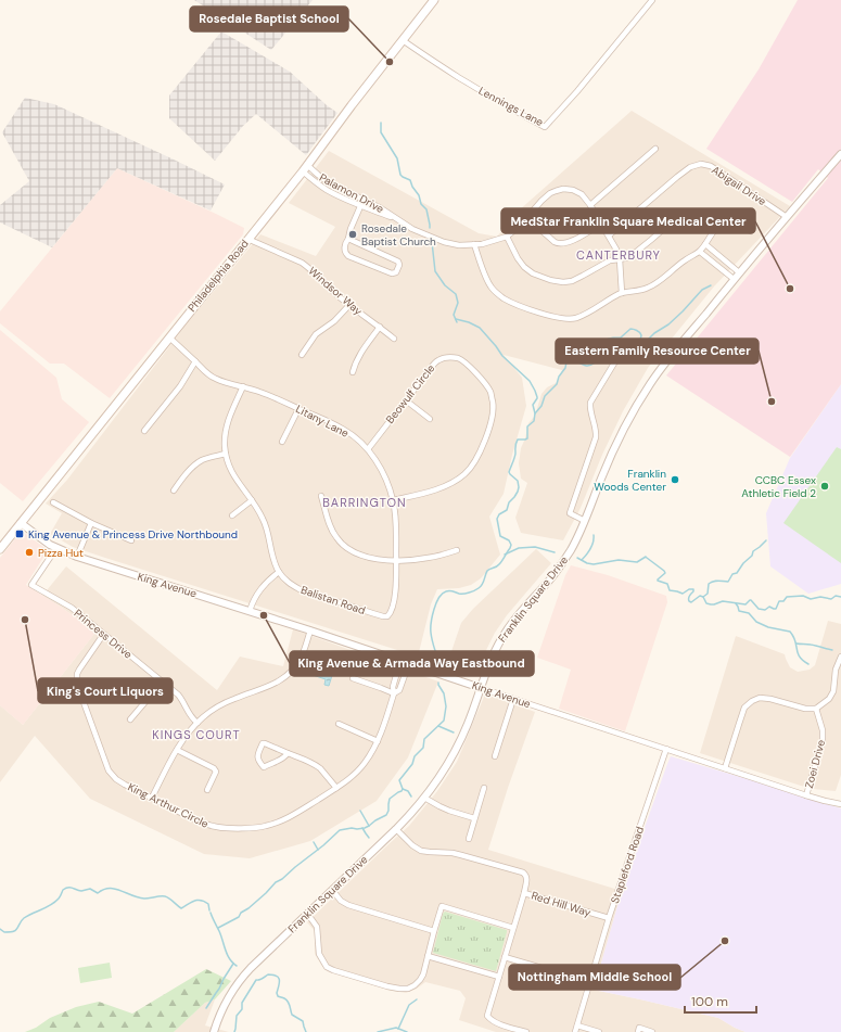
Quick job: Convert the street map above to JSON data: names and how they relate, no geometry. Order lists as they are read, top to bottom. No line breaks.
{"streets":{"main road":["Philadelphia Road"],"street":["Lennings Lane","Abigail Drive","Palamon Drive","Windsor Way","Beowulf Circle","Litany Lane","King Avenue","Franklin Square Drive","Balistan Road","Princess Drive","Zoei Drive","King Arthur Circle","Stapleford Road","Red Hill Way"]},"crossings":[["Lennings Lane","Philadelphia Road"],["Abigail Drive","Palamon Drive"],["Abigail Drive","Franklin Square Drive"],["Palamon Drive","Philadelphia Road"],["Philadelphia Road","Windsor Way"],["Philadelphia Road","Litany Lane"],["Philadelphia Road","King Avenue"],["Beowulf Circle","Litany Lane"],["Litany Lane","Balistan Road"],["King Avenue","Franklin Square Drive"],["King Avenue","Princess Drive"],["King Avenue","Zoei Drive"],["King Avenue","King Arthur Circle"],["King Avenue","Stapleford Road"],["Princess Drive","King Arthur Circle"],["Stapleford Road","Red Hill Way"]],"districts":["CANTERBURY","BARRINGTON","KINGS COURT"],"places":{"other":["Rosedale Baptist School","Rosedale Baptist Church","MedStar Franklin Square Medical Center","Eastern Family Resource Center","Franklin Woods Center","CCBC Essex Athletic Field 2","Pizza Hut","King Avenue & Armada Way Eastbound","King's Court Liquors","Nottingham Middle School"],"transit":["King Avenue & Princess Drive Northbound"]},"scale_bar":"100 m"}
